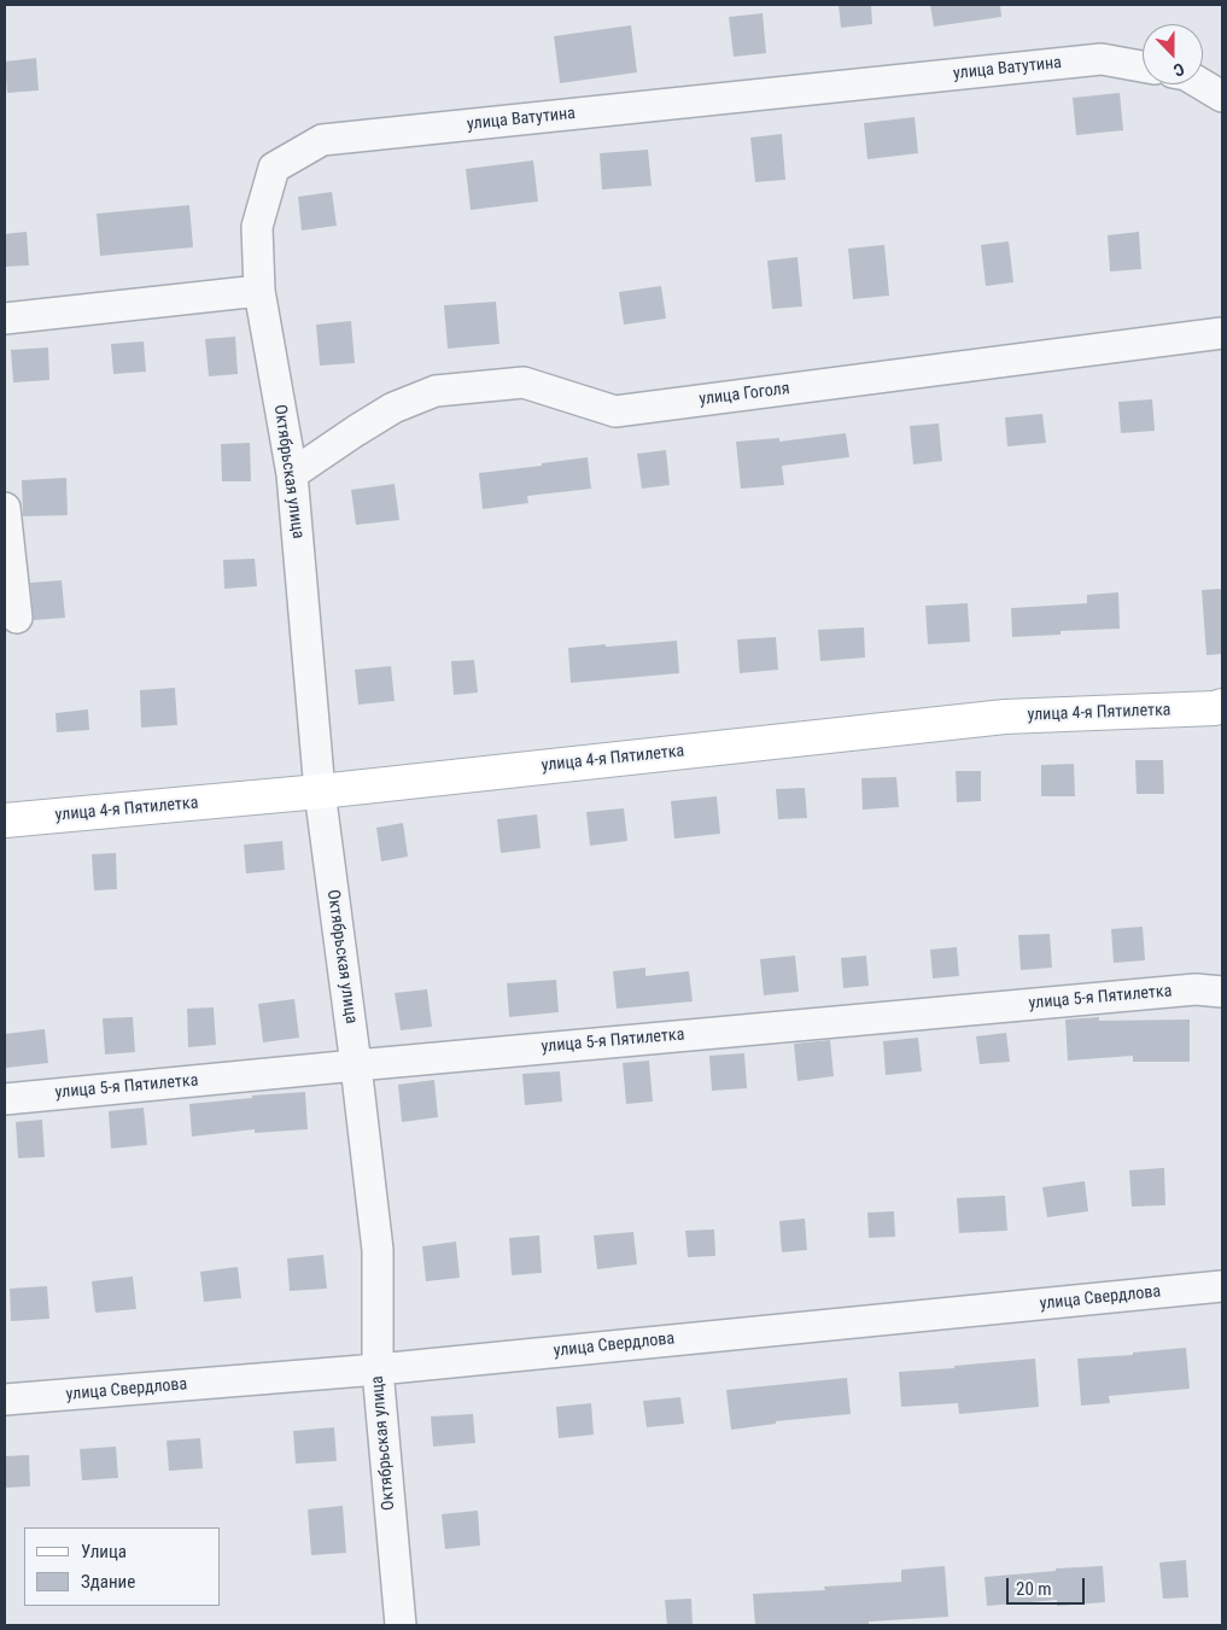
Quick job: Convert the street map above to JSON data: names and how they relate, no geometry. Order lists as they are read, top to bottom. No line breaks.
{"streets":{"street":["улица Ватутина","улица Гоголя","Октябрьская улица","улица 4-я Пятилетка","улица 5-я Пятилетка","улица Свердлова"]},"crossings":[["улица Ватутина","Октябрьская улица"],["улица Гоголя","Октябрьская улица"],["Октябрьская улица","улица 4-я Пятилетка"],["Октябрьская улица","улица 5-я Пятилетка"],["Октябрьская улица","улица Свердлова"]],"legend":["Улица","Здание"],"scale_bar":"20 m","north":"bottom"}
